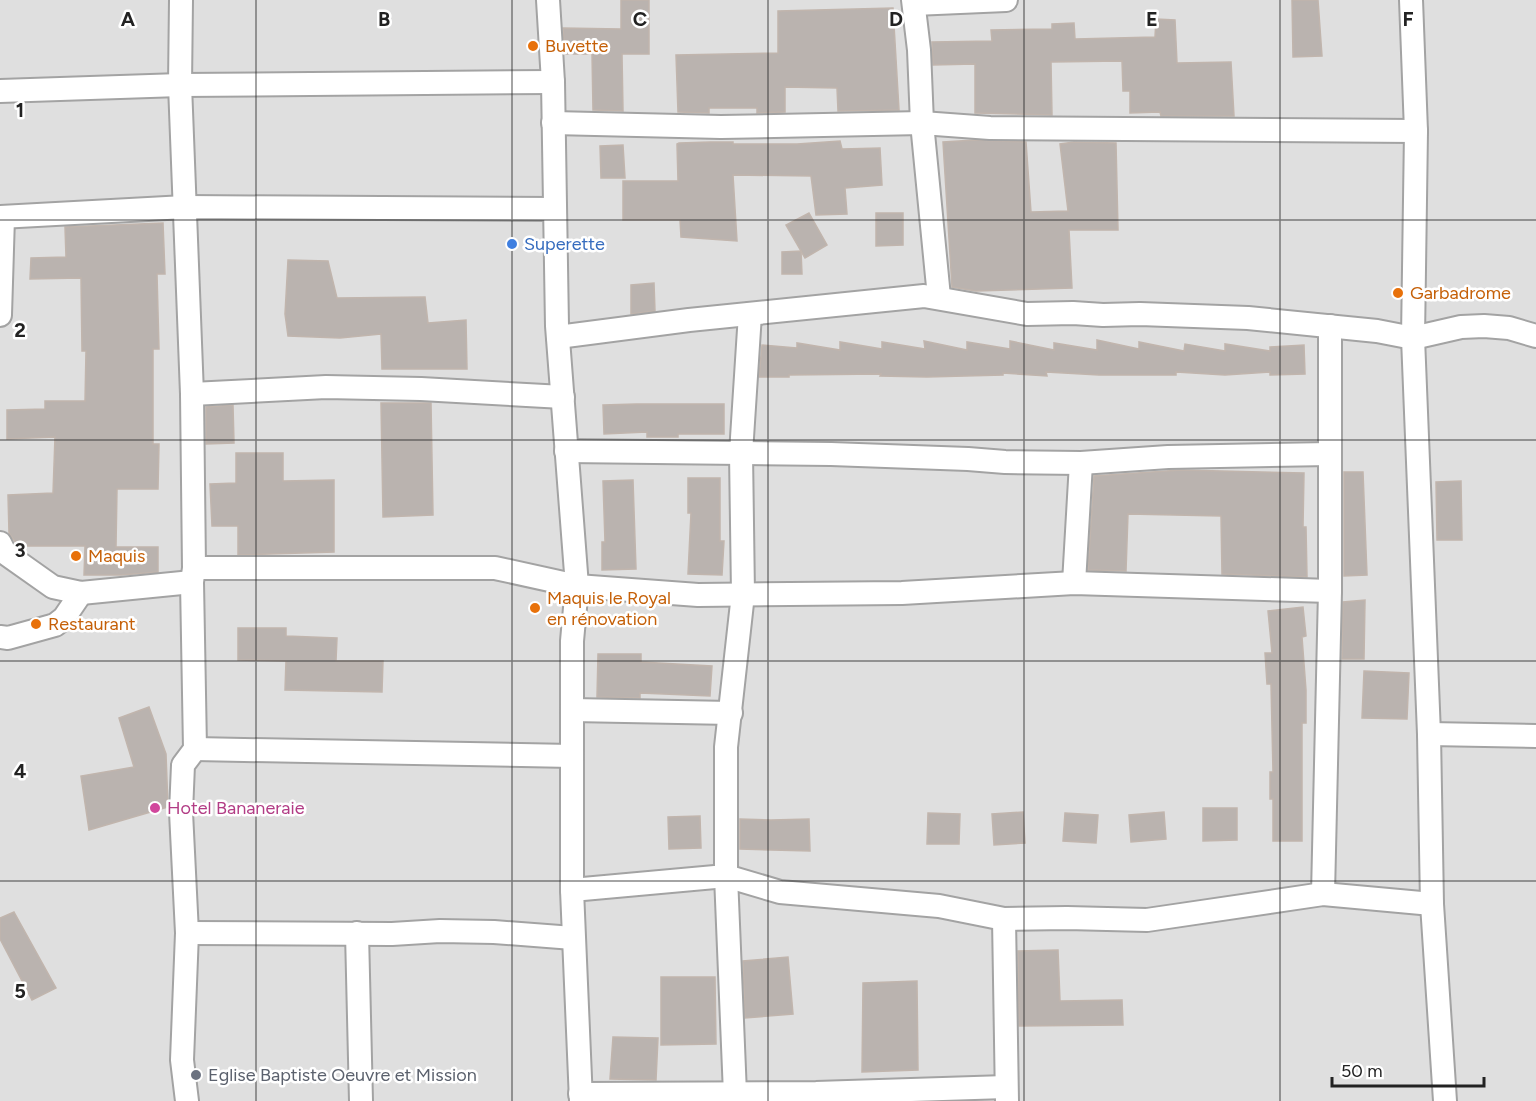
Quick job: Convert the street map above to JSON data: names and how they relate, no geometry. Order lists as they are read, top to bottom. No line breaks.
{"places":["Buvette","Superette","Garbadrome","Maquis","Maquis le Royal en rénovation","Restaurant","Hotel Bananeraie","Eglise Baptiste Oeuvre et Mission"],"scale_bar":"50 m","grid":{"columns":["A","B","C","D","E","F"],"rows":["1","2","3","4","5"]}}
